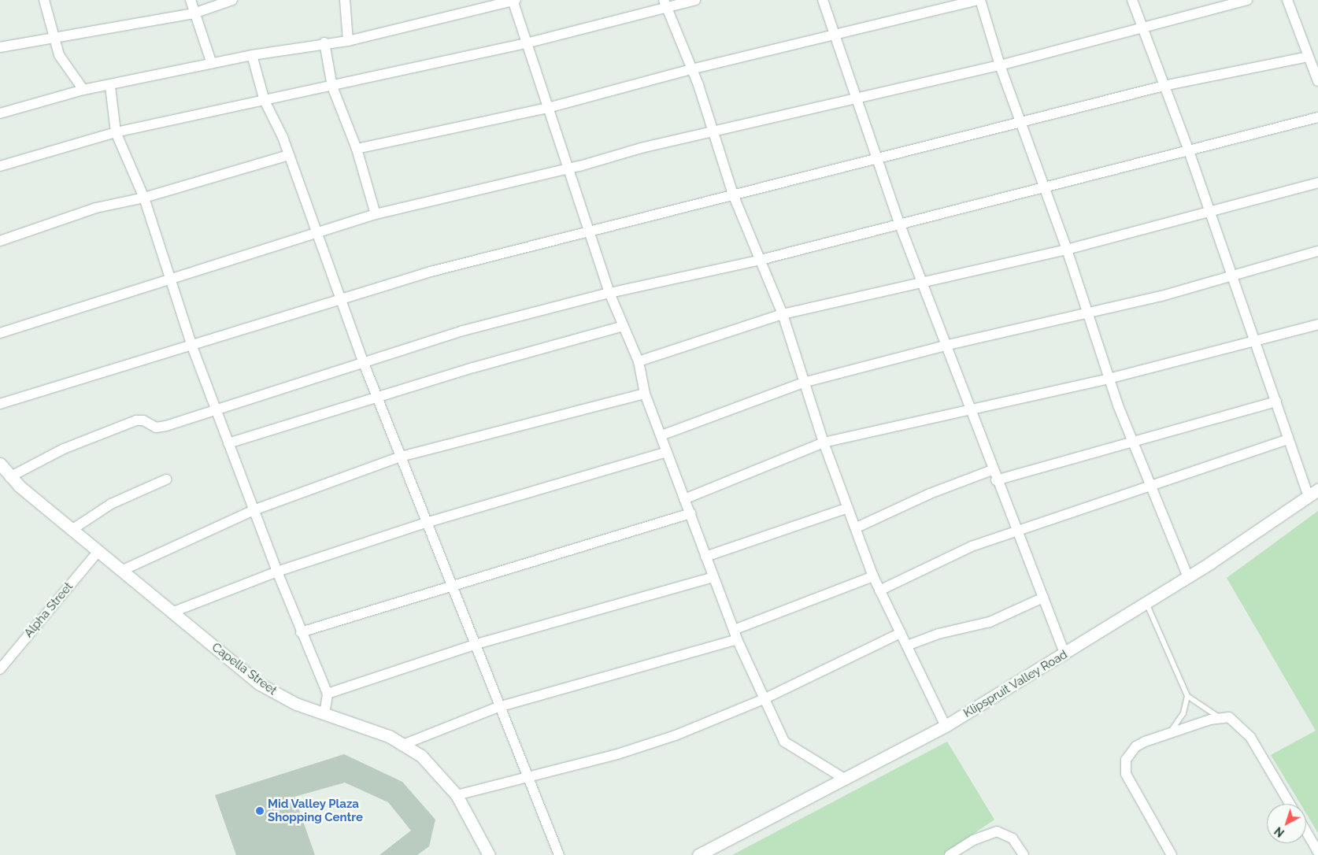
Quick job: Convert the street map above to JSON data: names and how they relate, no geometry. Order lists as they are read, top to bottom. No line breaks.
{"streets":{"main road":["Capella Street","Klipspruit Valley Road"],"street":["Alpha Street"]},"crossings":[["Alpha Street","Capella Street"]],"places":["Mid Valley Plaza Shopping Centre"],"north":"bottom left"}
